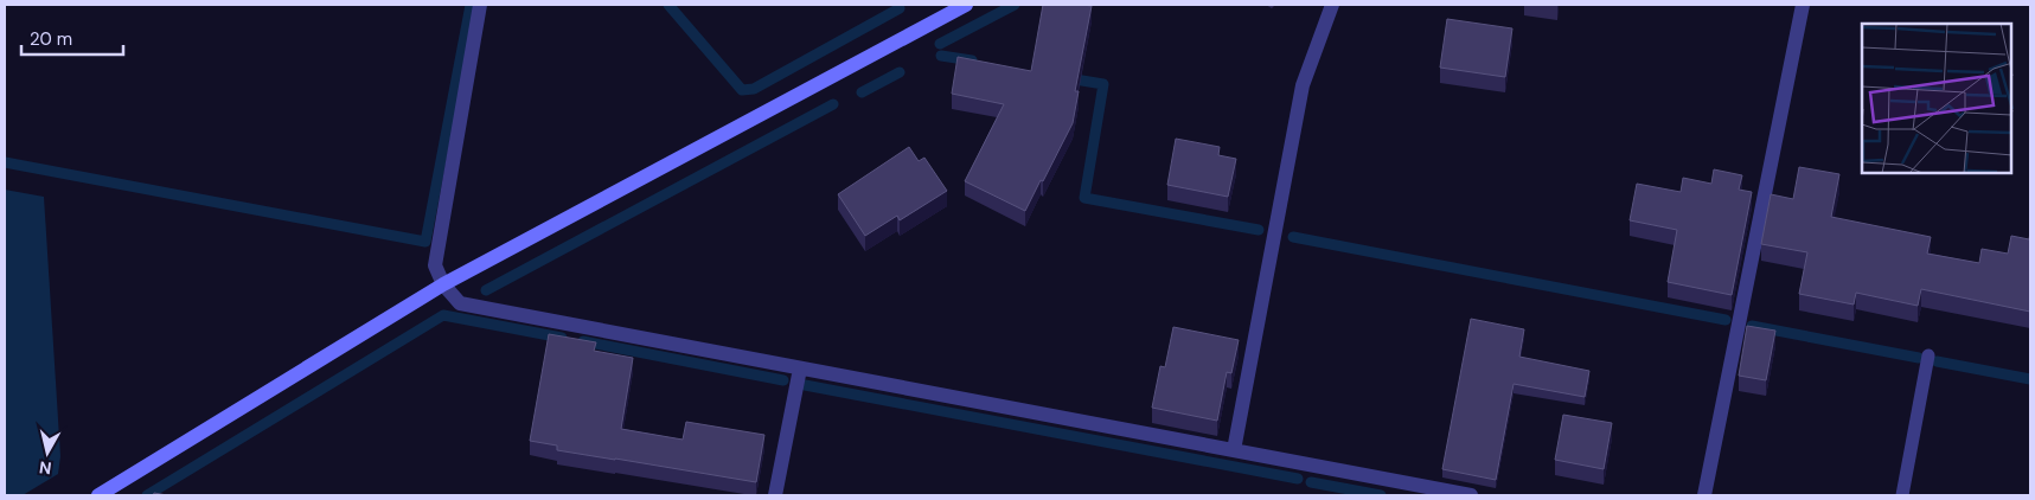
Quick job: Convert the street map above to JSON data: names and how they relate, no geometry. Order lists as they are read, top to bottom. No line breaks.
{"scale_bar":"20 m","north":"bottom"}
